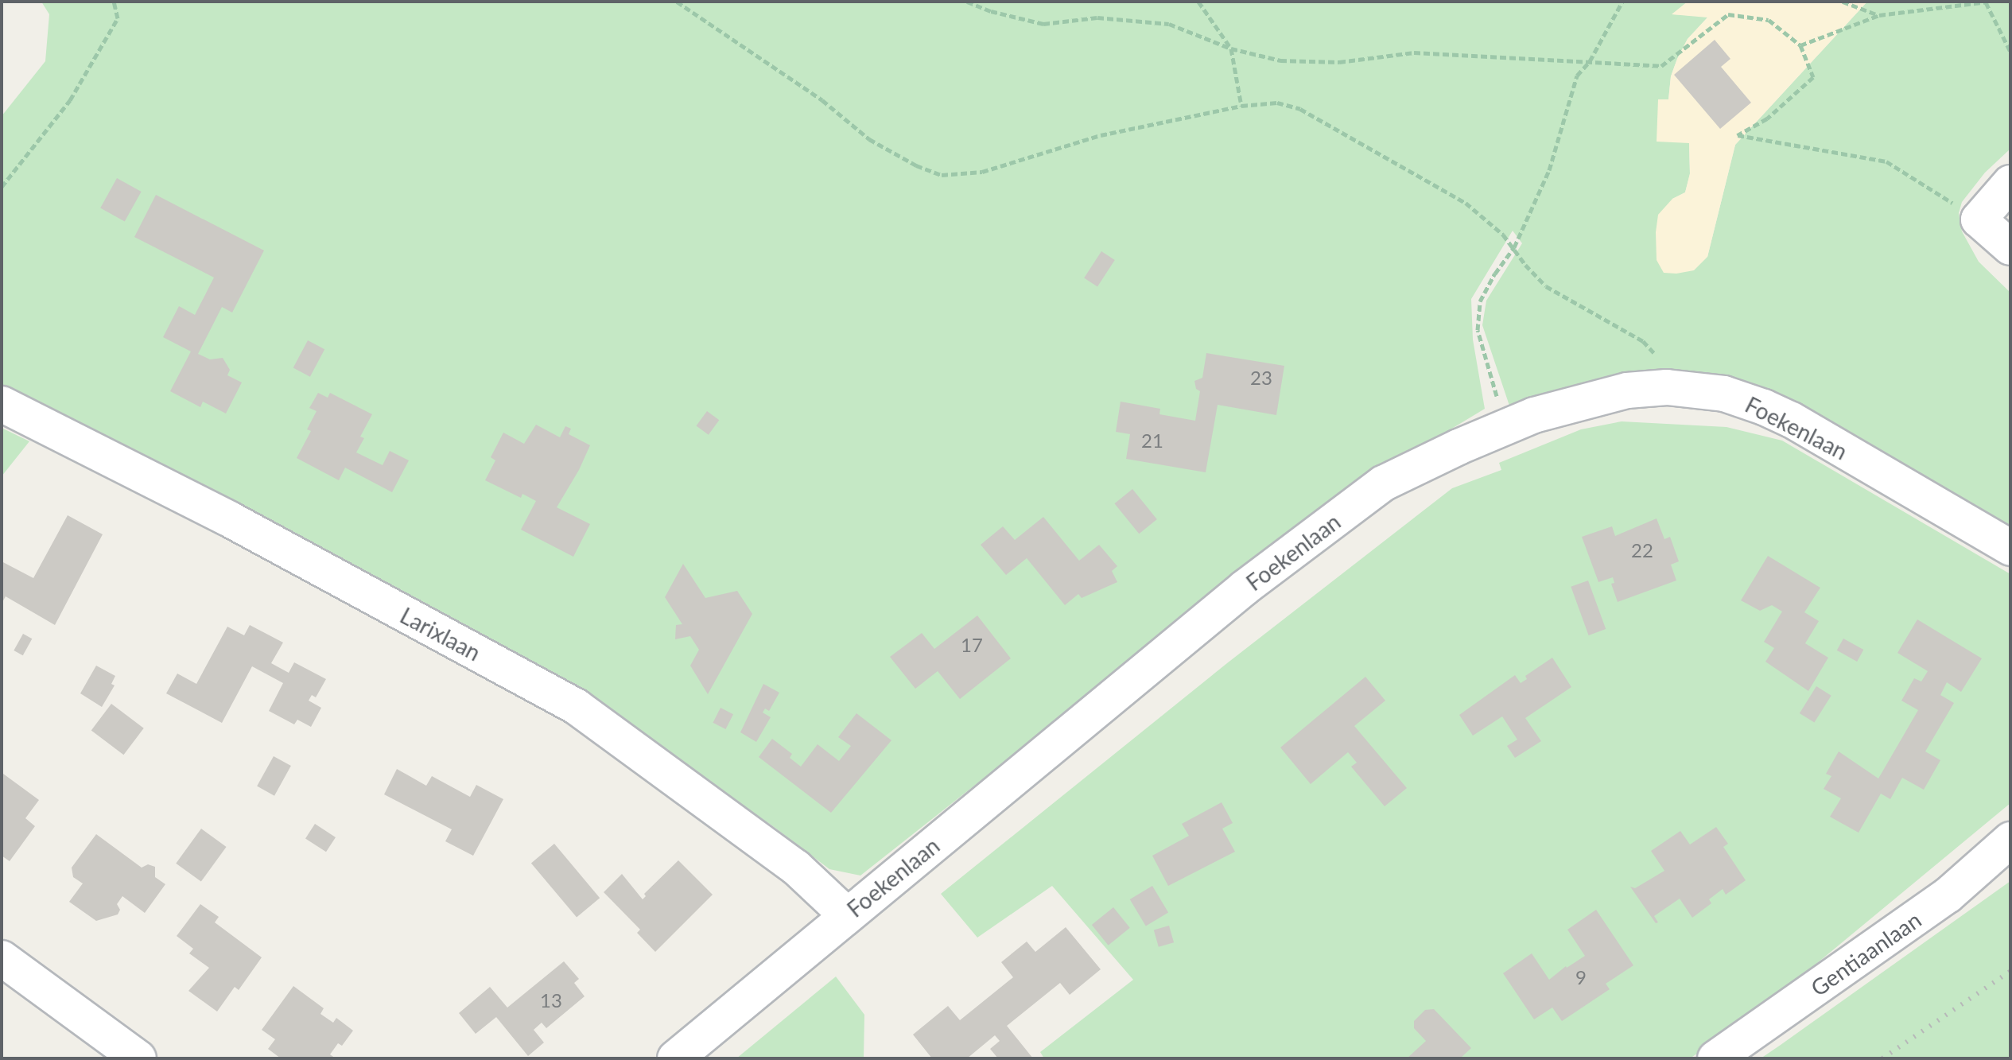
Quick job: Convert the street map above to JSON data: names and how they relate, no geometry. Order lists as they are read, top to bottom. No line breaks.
{"streets":{"street":["Foekenlaan","Larixlaan","Gentiaanlaan"]},"crossings":[["Foekenlaan","Larixlaan"]],"house_numbers":["23","21","22","17","9","13"]}
